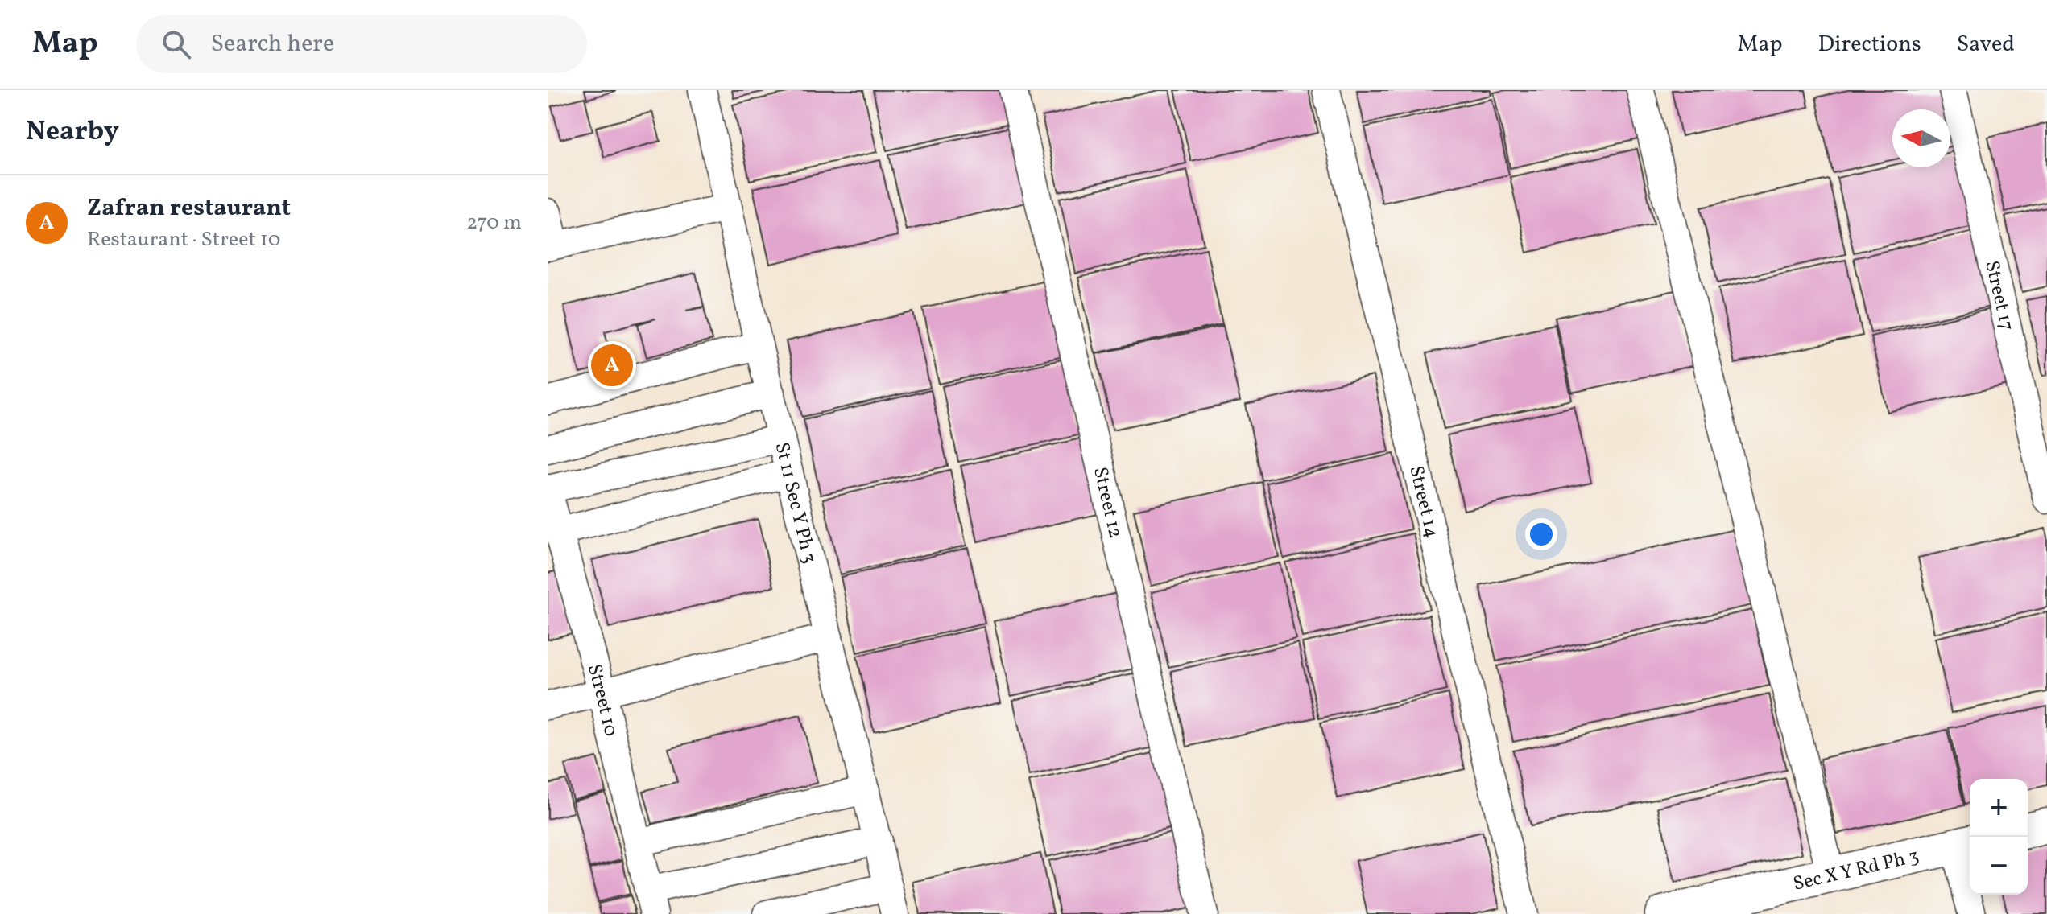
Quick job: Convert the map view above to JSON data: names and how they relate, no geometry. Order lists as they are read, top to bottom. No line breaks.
{"streets":{"street":["Street 17","Street 12","Street 14","St 11 Sec Y Ph 3","Street 10","Sec X Y Rd Ph 3"]},"north":"left","page":{"header":"Map","search":"Search here","nav":["Map","Directions","Saved"],"heading":"Nearby","list":[{"mark":"A","name":"Zafran restaurant","note":"Restaurant · Street 10","value":"270 m"}],"pins":"A","map_buttons":["+","−"]}}
